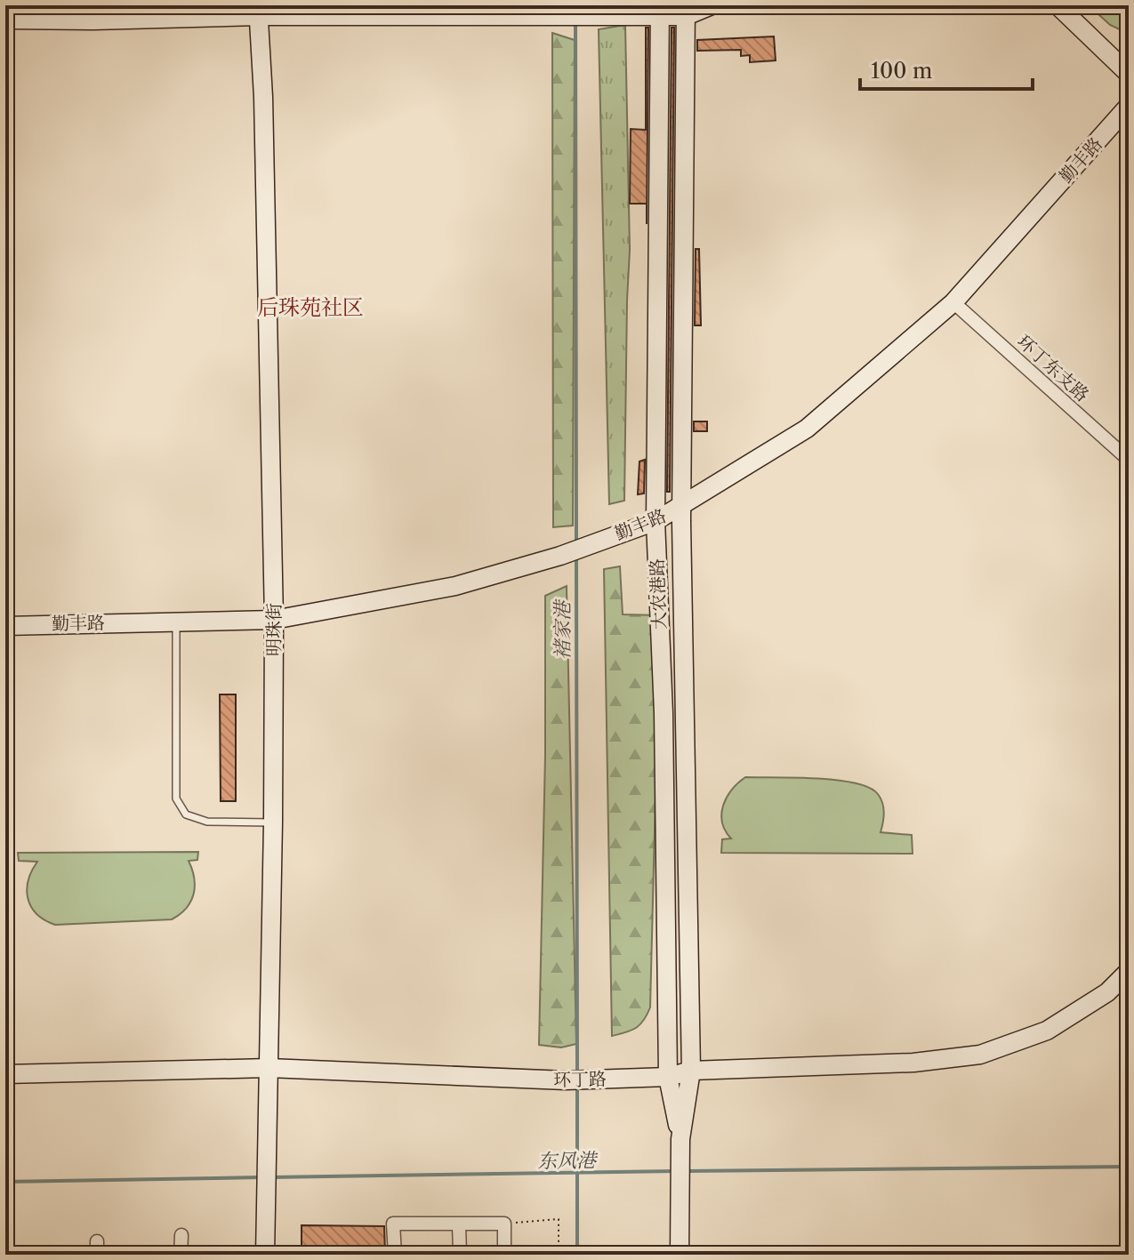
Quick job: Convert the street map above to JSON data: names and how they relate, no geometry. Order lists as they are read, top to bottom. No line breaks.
{"streets":{"main road":["勤丰路","大农港路","明珠街","环丁路"],"street":["环丁东支路"]},"crossings":[["勤丰路","环丁东支路"],["勤丰路","大农港路"],["勤丰路","明珠街"],["大农港路","环丁路"],["明珠街","环丁路"]],"districts":["后珠苑社区"],"water":["褚家港","东风港"],"scale_bar":"100 m"}
